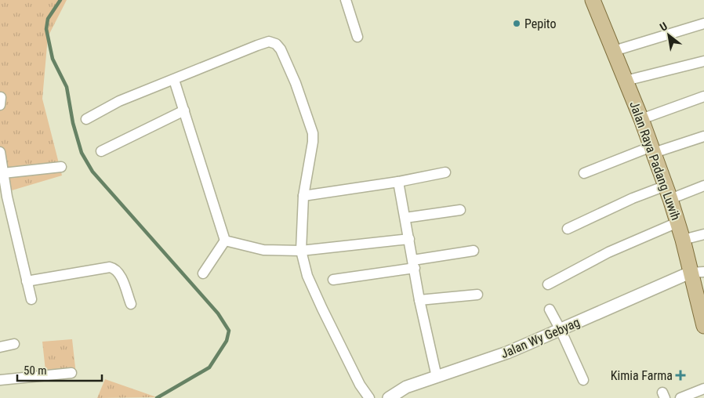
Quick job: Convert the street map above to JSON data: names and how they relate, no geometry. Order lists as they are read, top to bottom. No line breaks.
{"streets":{"main road":["Jalan Raya Padang Luwih"],"street":["Jalan Wy Gebyag"]},"crossings":[["Jalan Raya Padang Luwih","Jalan Wy Gebyag"]],"places":{"other":["Pepito"],"health":["Kimia Farma"]},"scale_bar":"50 m","north":"top left"}
